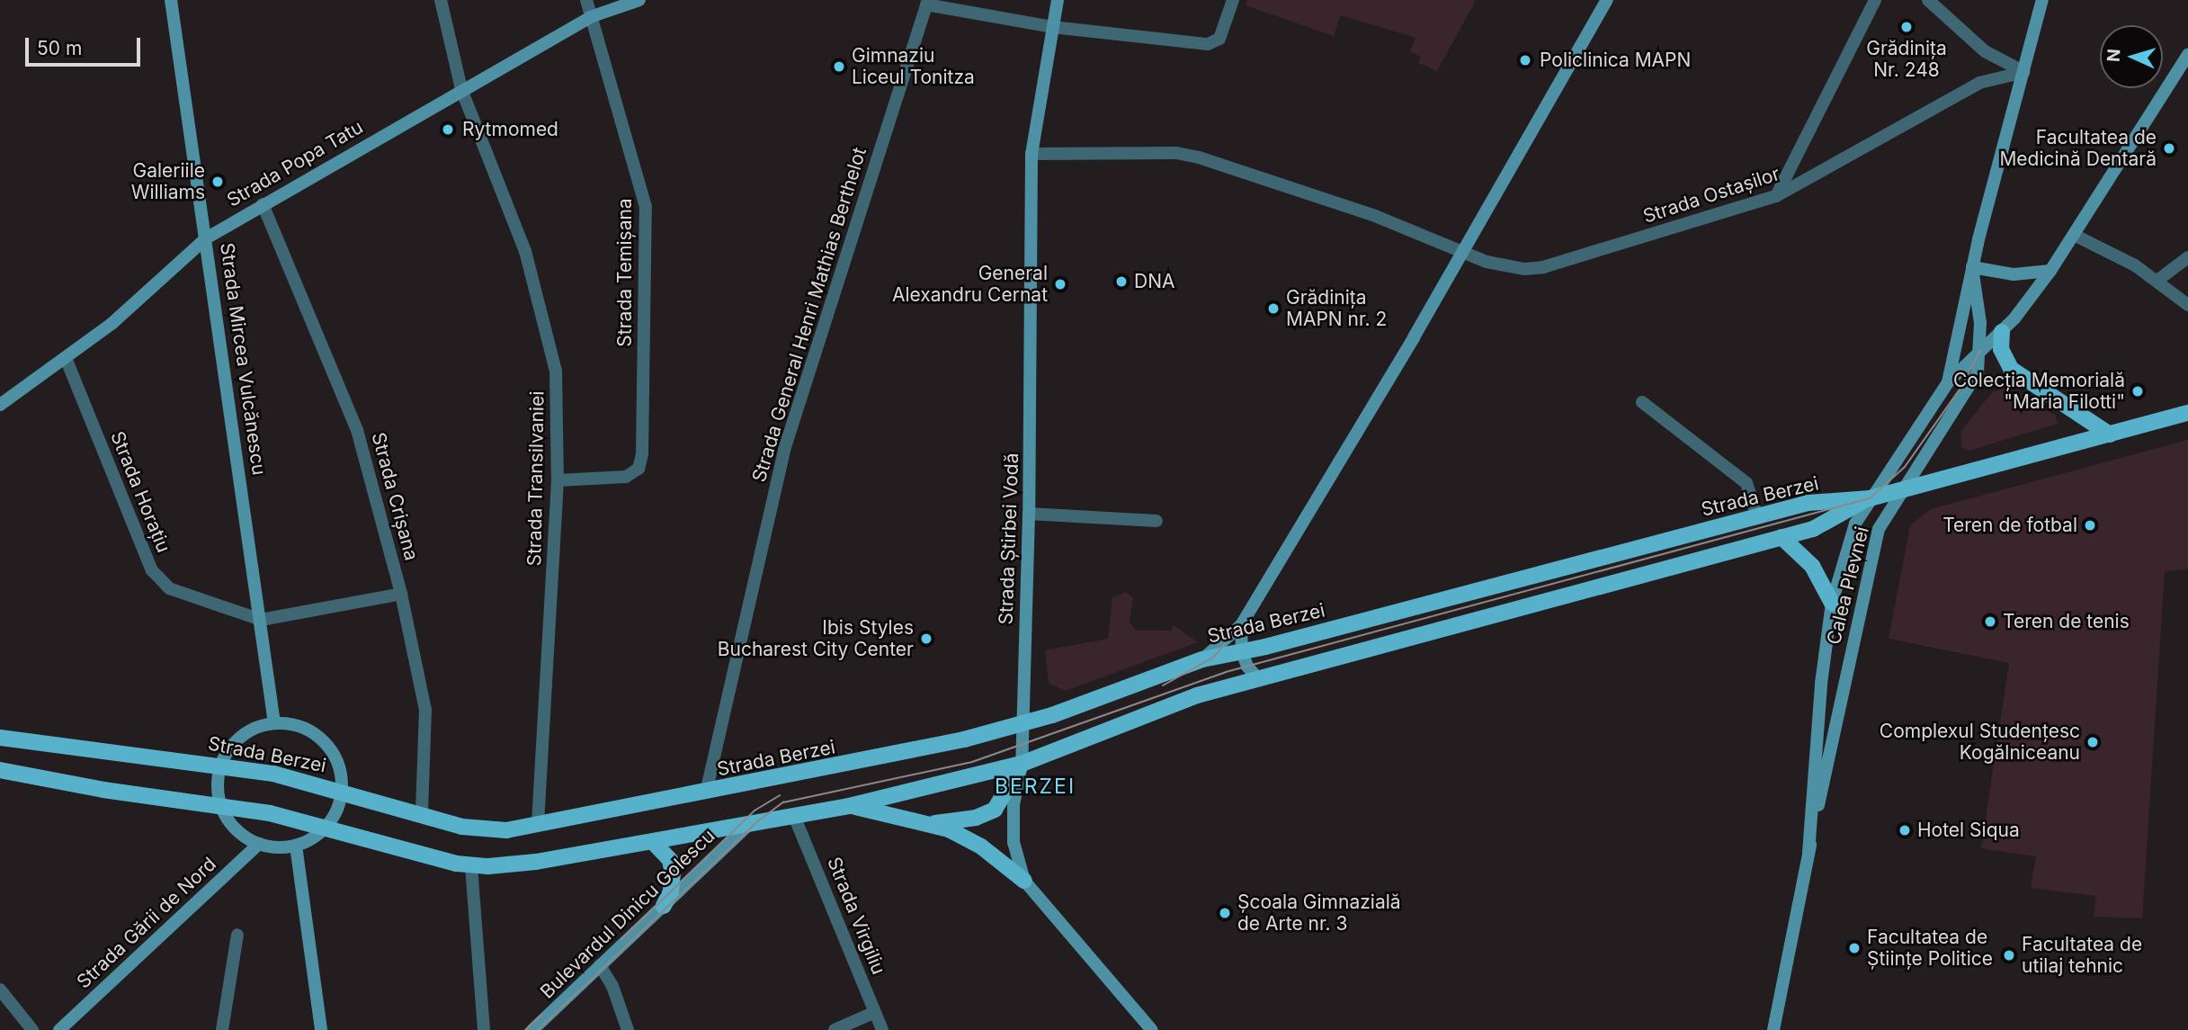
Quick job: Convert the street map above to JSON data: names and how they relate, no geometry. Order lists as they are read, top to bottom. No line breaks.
{"streets":{"main road":["Strada Popa Tatu","Strada Mircea Vulcănescu","Strada Berzei","Strada Știrbei Vodă","Calea Plevnei","Bulevardul Dinicu Golescu","Strada Gării de Nord"],"street":["Strada Ostașilor","Strada Temișana","Strada General Henri Mathias Berthelot","Strada Transilvaniei","Strada Horațiu","Strada Crișana","Strada Virgiliu"]},"crossings":[["Strada Popa Tatu","Strada Temișana"],["Strada Popa Tatu","Strada Mircea Vulcănescu"],["Strada Popa Tatu","Strada Transilvaniei"],["Strada Popa Tatu","Strada Horațiu"],["Strada Popa Tatu","Strada Crișana"],["Strada Ostașilor","Strada Știrbei Vodă"],["Strada Ostașilor","Calea Plevnei"],["Strada Temișana","Strada Transilvaniei"],["Strada General Henri Mathias Berthelot","Strada Berzei"],["Strada Mircea Vulcănescu","Strada Horațiu"],["Strada Transilvaniei","Strada Berzei"],["Strada Horațiu","Strada Crișana"],["Strada Crișana","Strada Berzei"],["Strada Berzei","Strada Știrbei Vodă"],["Strada Berzei","Calea Plevnei"],["Strada Berzei","Bulevardul Dinicu Golescu"],["Strada Berzei","Strada Virgiliu"]],"districts":["BERZEI"],"places":["Grădinița Nr. 248","Policlinica MAPN","Gimnaziu Liceul Tonitza","Rytmomed","Facultatea de Medicină Dentară","Galeriile Williams","DNA","General Alexandru Cernat","Grădinița MAPN nr. 2","Colecția Memorială \"Maria Filotti\"","Teren de fotbal","Teren de tenis","Ibis Styles Bucharest City Center","Complexul Studențesc Kogălniceanu","Hotel Siqua","Școala Gimnazială de Arte nr. 3","Facultatea de Științe Politice","Facultatea de utilaj tehnic"],"scale_bar":"50 m","north":"left"}
